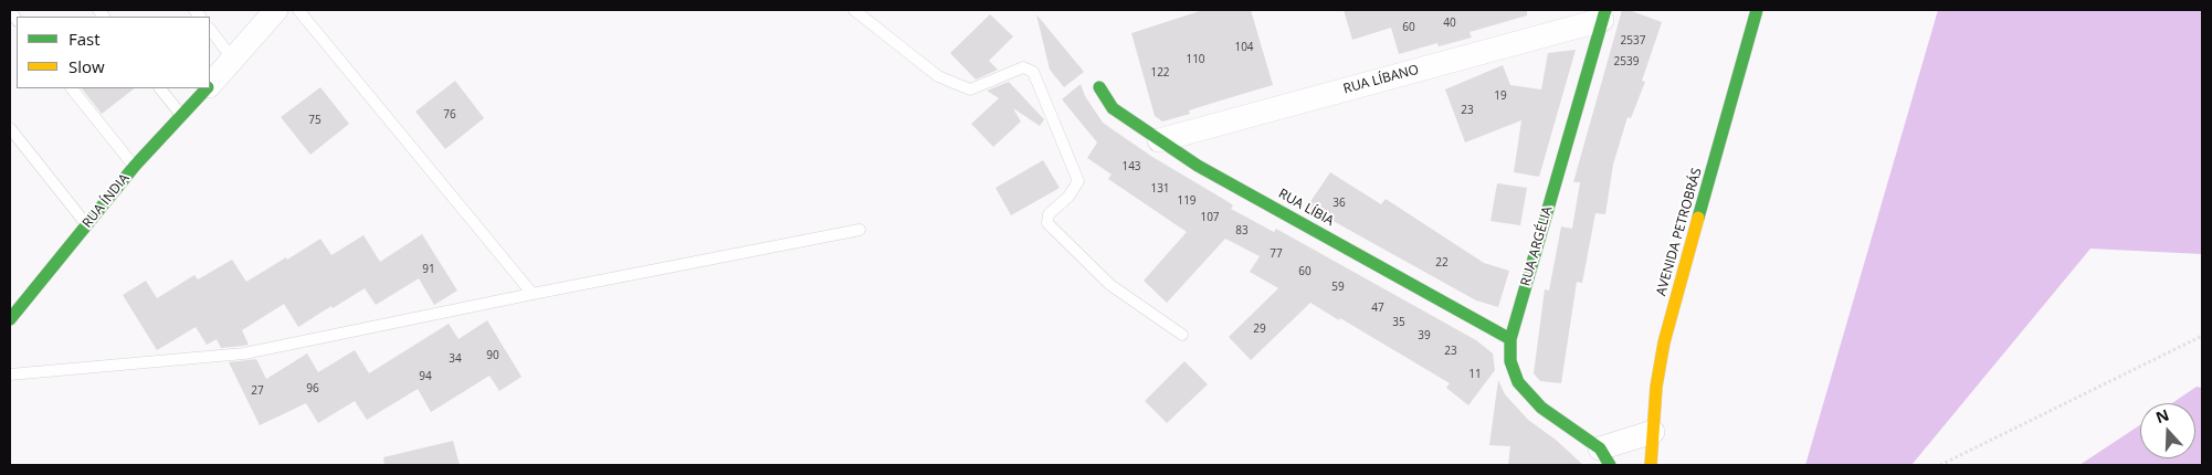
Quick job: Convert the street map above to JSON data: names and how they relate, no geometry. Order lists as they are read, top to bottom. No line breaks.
{"streets":{"street":["RUA LÍBANO","RUA ÍNDIA","RUA LÍBIA","AVENIDA PETROBRÁS","RUA ARGÉLIA"]},"crossings":[["RUA LÍBANO","RUA LÍBIA"],["RUA LÍBANO","RUA ARGÉLIA"],["RUA LÍBIA","RUA ARGÉLIA"],["AVENIDA PETROBRÁS","RUA ARGÉLIA"]],"house_numbers":["40","60","2537","104","110","2539","122","19","23","76","75","143","131","119","36","107","83","77","22","91","60","59","47","35","29","39","23","90","34","11","94","96","27"],"legend":["Fast","Slow"],"north":"top"}
